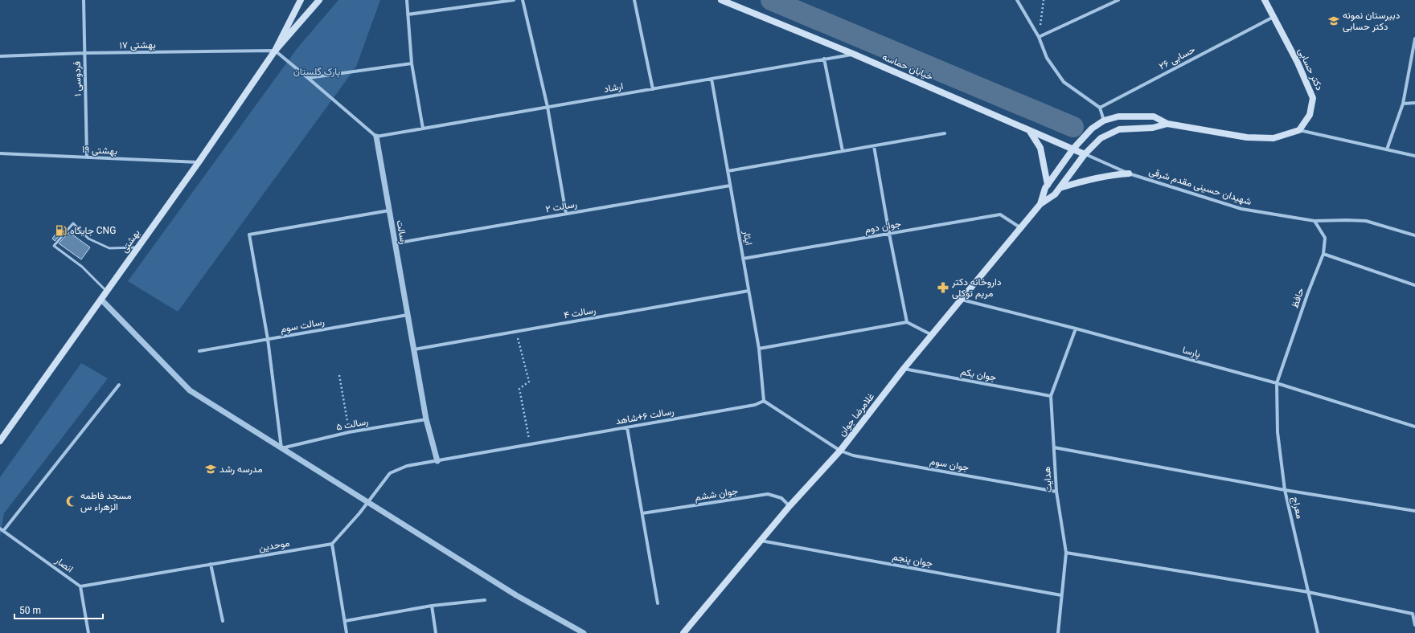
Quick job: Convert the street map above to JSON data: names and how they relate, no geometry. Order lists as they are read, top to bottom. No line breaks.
{"streets":{"main road":["خیابان حماسه","دکتر حسابی","بهشتی","غلامرضا جوان"],"street":["بهشتی ۱۷","حسابی ۲۶","فردوسی ۱","ارشاد","بهشتی ۱۹","شهیدان حسینی مقدم شرقی","رسالت ۲","جوان دوم","رسالت","ایثار","حافظ","رسالت ۴","رسالت سوم","پارسا","جوان یکم","رسالت ۶+شاهد","رسالت ۵","جوان سوم","هدایت","جوان ششم","معراج","موحدین","جوان پنجم","انصار"]},"crossings":[["بهشتی ۱۷","فردوسی ۱"],["بهشتی ۱۷","بهشتی"],["حسابی ۲۶","دکتر حسابی"],["خیابان حماسه","ارشاد"],["خیابان حماسه","شهیدان حسینی مقدم شرقی"],["خیابان حماسه","غلامرضا جوان"],["فردوسی ۱","بهشتی ۱۹"],["ارشاد","رسالت"],["ارشاد","ایثار"],["بهشتی ۱۹","بهشتی"],["شهیدان حسینی مقدم شرقی","حافظ"],["شهیدان حسینی مقدم شرقی","غلامرضا جوان"],["رسالت ۲","رسالت"],["رسالت ۲","ایثار"],["جوان دوم","ایثار"],["جوان دوم","غلامرضا جوان"],["رسالت","رسالت ۴"],["رسالت","رسالت سوم"],["رسالت","رسالت ۶+شاهد"],["رسالت","رسالت ۵"],["ایثار","رسالت ۴"],["ایثار","رسالت ۶+شاهد"],["حافظ","پارسا"],["حافظ","معراج"],["پارسا","غلامرضا جوان"],["پارسا","هدایت"],["پارسا","معراج"],["جوان یکم","غلامرضا جوان"],["جوان یکم","هدایت"],["غلامرضا جوان","جوان سوم"],["غلامرضا جوان","جوان ششم"],["غلامرضا جوان","جوان پنجم"],["جوان سوم","هدایت"],["هدایت","جوان پنجم"],["موحدین","انصار"]],"parks":["پارک گلستان"],"places":{"school or university":["دبیرستان نمونه دکتر حسابی","مدرسه رشد"],"fuel station":["جایگاه CNG"],"pharmacy":["داروخانه دکتر مریم توکلی"],"mosque":["مسجد فاطمه الزهراء س"]},"scale_bar":"50 m"}
